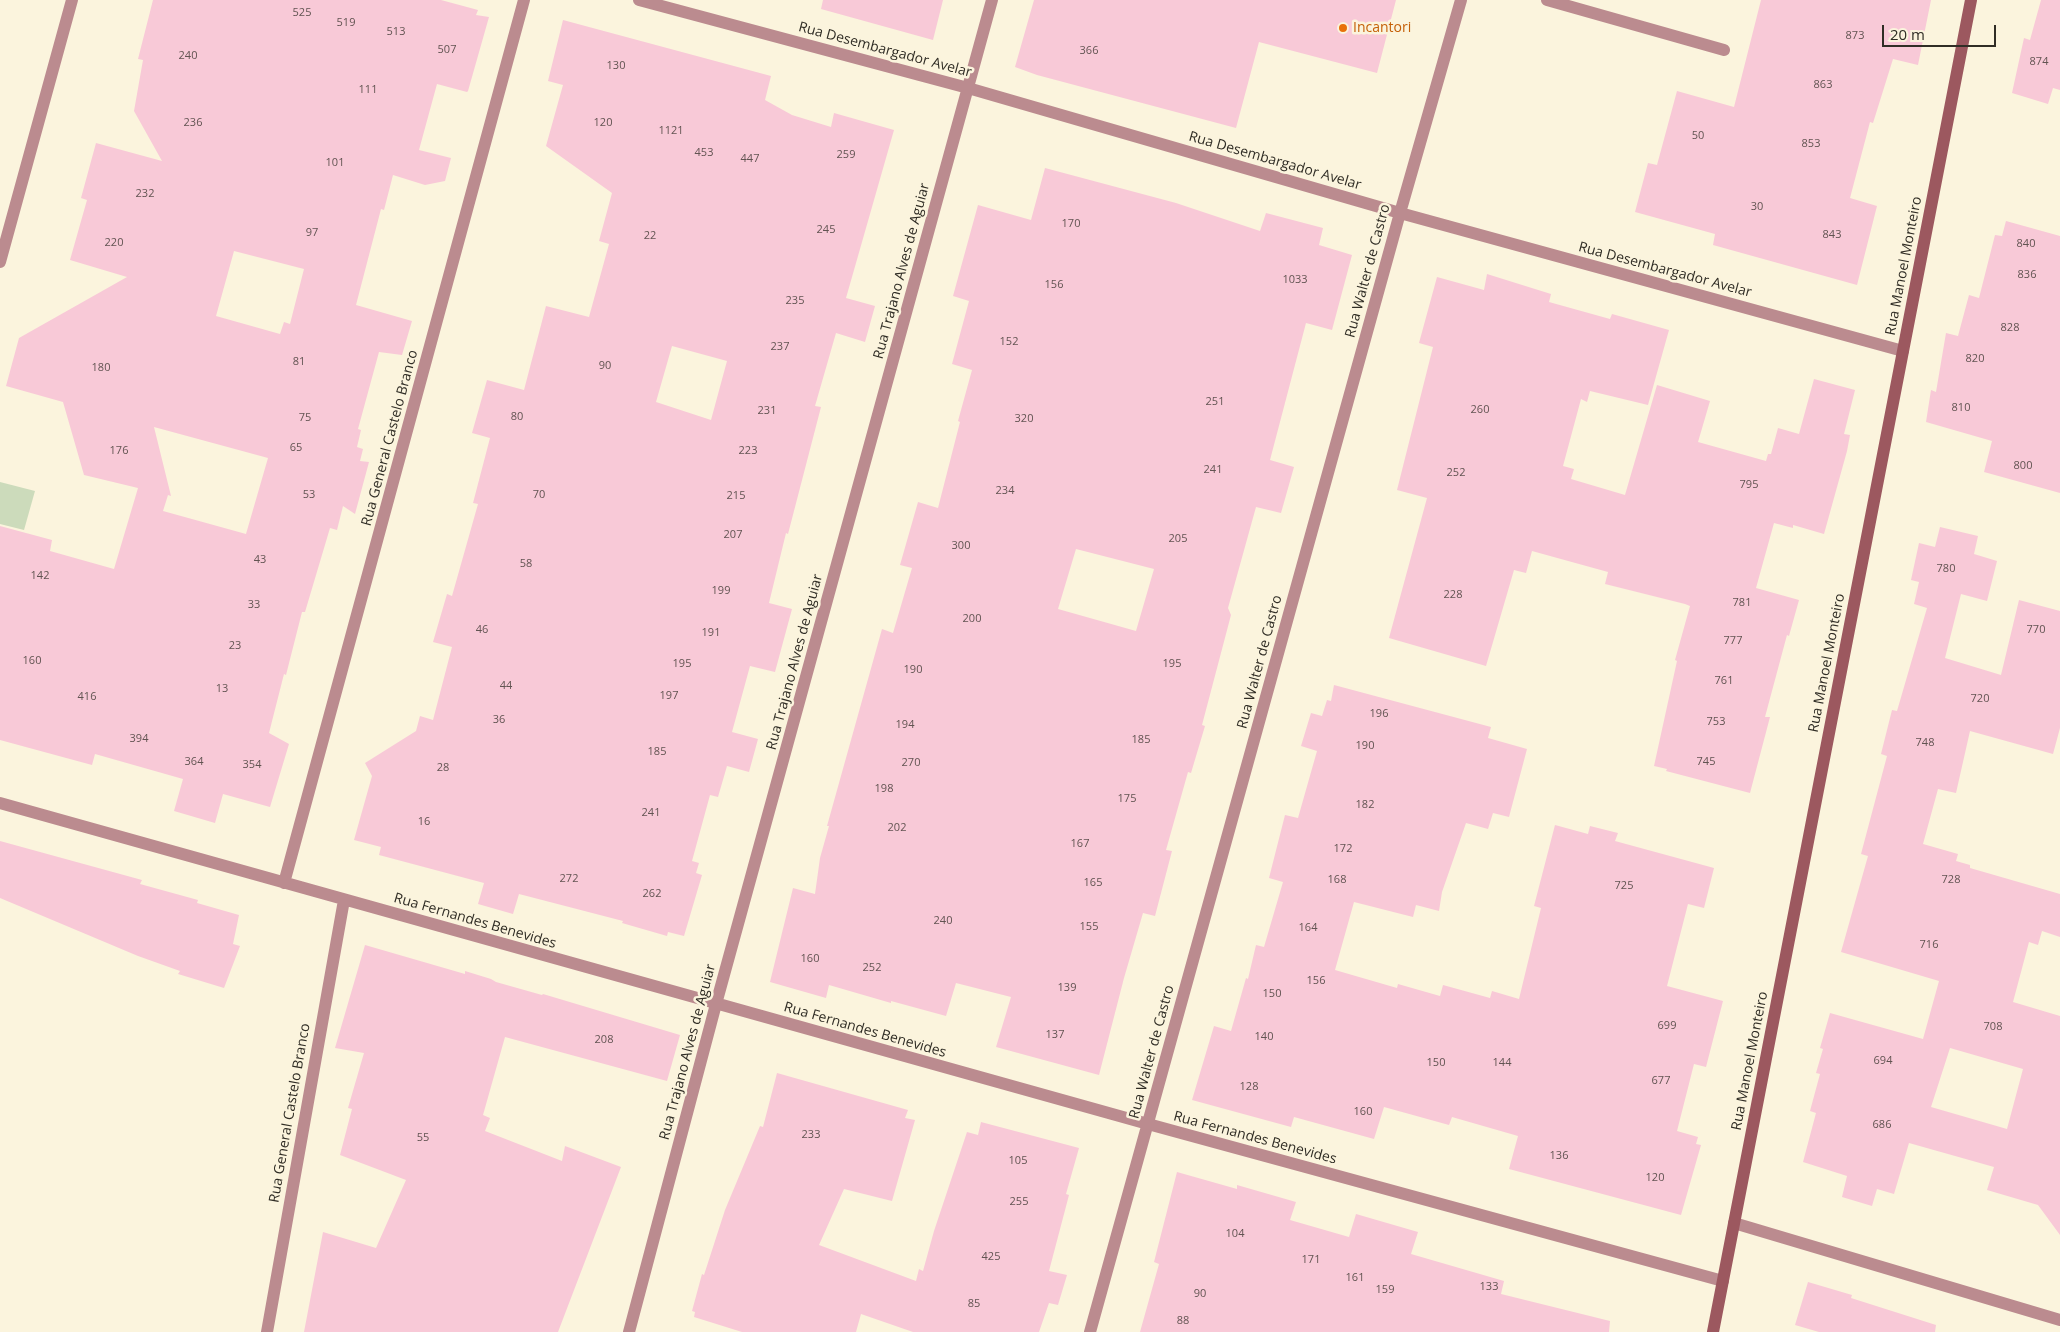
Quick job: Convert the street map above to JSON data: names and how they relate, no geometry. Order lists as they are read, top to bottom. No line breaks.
{"streets":{"street":["Rua Desembargador Avelar","Rua Manoel Monteiro","Rua Trajano Alves de Aguiar","Rua Walter de Castro","Rua General Castelo Branco","Rua Fernandes Benevides"]},"crossings":[["Rua Desembargador Avelar","Rua Manoel Monteiro"],["Rua Desembargador Avelar","Rua Trajano Alves de Aguiar"],["Rua Desembargador Avelar","Rua Walter de Castro"],["Rua Manoel Monteiro","Rua Fernandes Benevides"],["Rua Trajano Alves de Aguiar","Rua Fernandes Benevides"],["Rua Walter de Castro","Rua Fernandes Benevides"],["Rua General Castelo Branco","Rua Fernandes Benevides"]],"places":["Incantori"],"house_numbers":["525","519","513","873","507","366","240","874","130","863","111","236","120","1121","50","853","453","259","447","101","232","30","170","245","97","843","22","220","840","836","1033","156","235","828","152","237","820","81","90","180","251","810","260","231","80","75","320","65","176","223","800","241","252","795","234","53","70","215","207","205","300","43","58","780","142","199","228","781","33","200","46","770","191","777","23","160","195","195","190","761","44","13","197","416","720","196","36","753","194","394","185","748","190","185","364","745","270","354","28","198","175","182","241","16","202","167","172","272","168","728","165","725","262","240","155","164","716","160","252","156","139","150","699","708","137","140","208","694","150","144","677","128","160","686","233","55","136","105","120","255","104","425","171","161","133","159","90","85","88"],"scale_bar":"20 m"}
